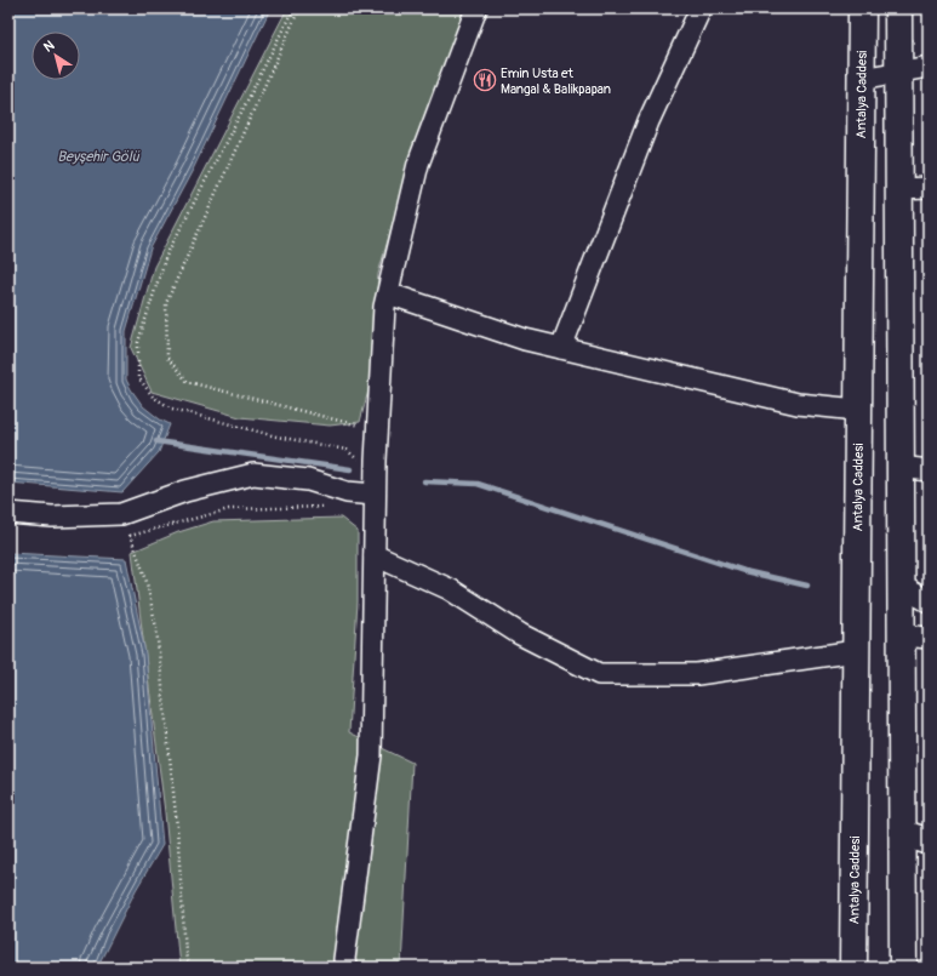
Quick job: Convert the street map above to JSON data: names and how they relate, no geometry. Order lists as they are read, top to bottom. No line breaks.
{"streets":{"main road":["Antalya Caddesi"]},"water":["Beyşehir Gölü"],"places":{"restaurant":["Emin Usta et Mangal & Balikpapan"]},"north":"top left"}
